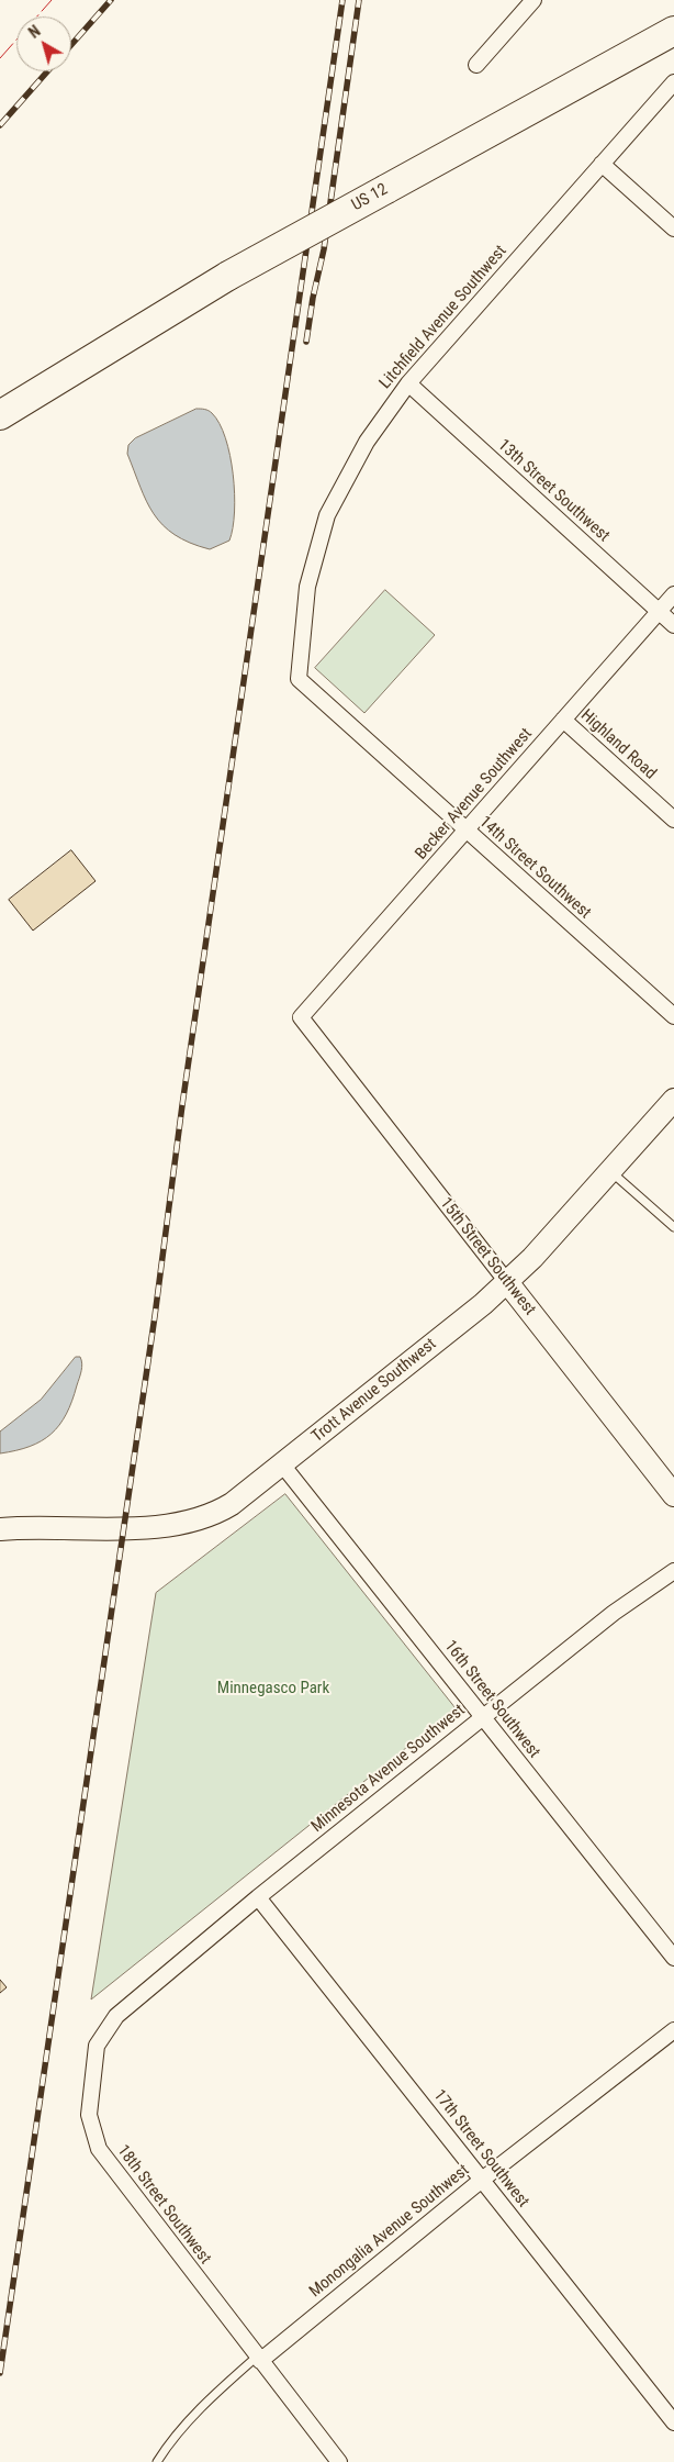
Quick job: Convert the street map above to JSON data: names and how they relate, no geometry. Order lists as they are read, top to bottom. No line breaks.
{"streets":{"highway":["US 12"],"street":["Litchfield Avenue Southwest","13th Street Southwest","Highland Road","Becker Avenue Southwest","14th Street Southwest","15th Street Southwest","Trott Avenue Southwest","16th Street Southwest","Minnesota Avenue Southwest","17th Street Southwest","18th Street Southwest","Monongalia Avenue Southwest"]},"crossings":[["Litchfield Avenue Southwest","13th Street Southwest"],["Litchfield Avenue Southwest","14th Street Southwest"],["13th Street Southwest","Becker Avenue Southwest"],["Highland Road","Becker Avenue Southwest"],["Becker Avenue Southwest","14th Street Southwest"],["Becker Avenue Southwest","15th Street Southwest"],["15th Street Southwest","Trott Avenue Southwest"],["Trott Avenue Southwest","16th Street Southwest"],["16th Street Southwest","Minnesota Avenue Southwest"],["Minnesota Avenue Southwest","17th Street Southwest"],["Minnesota Avenue Southwest","18th Street Southwest"],["17th Street Southwest","18th Street Southwest"],["17th Street Southwest","Monongalia Avenue Southwest"],["18th Street Southwest","Monongalia Avenue Southwest"]],"parks":["Minnegasco Park"],"north":"top left"}
